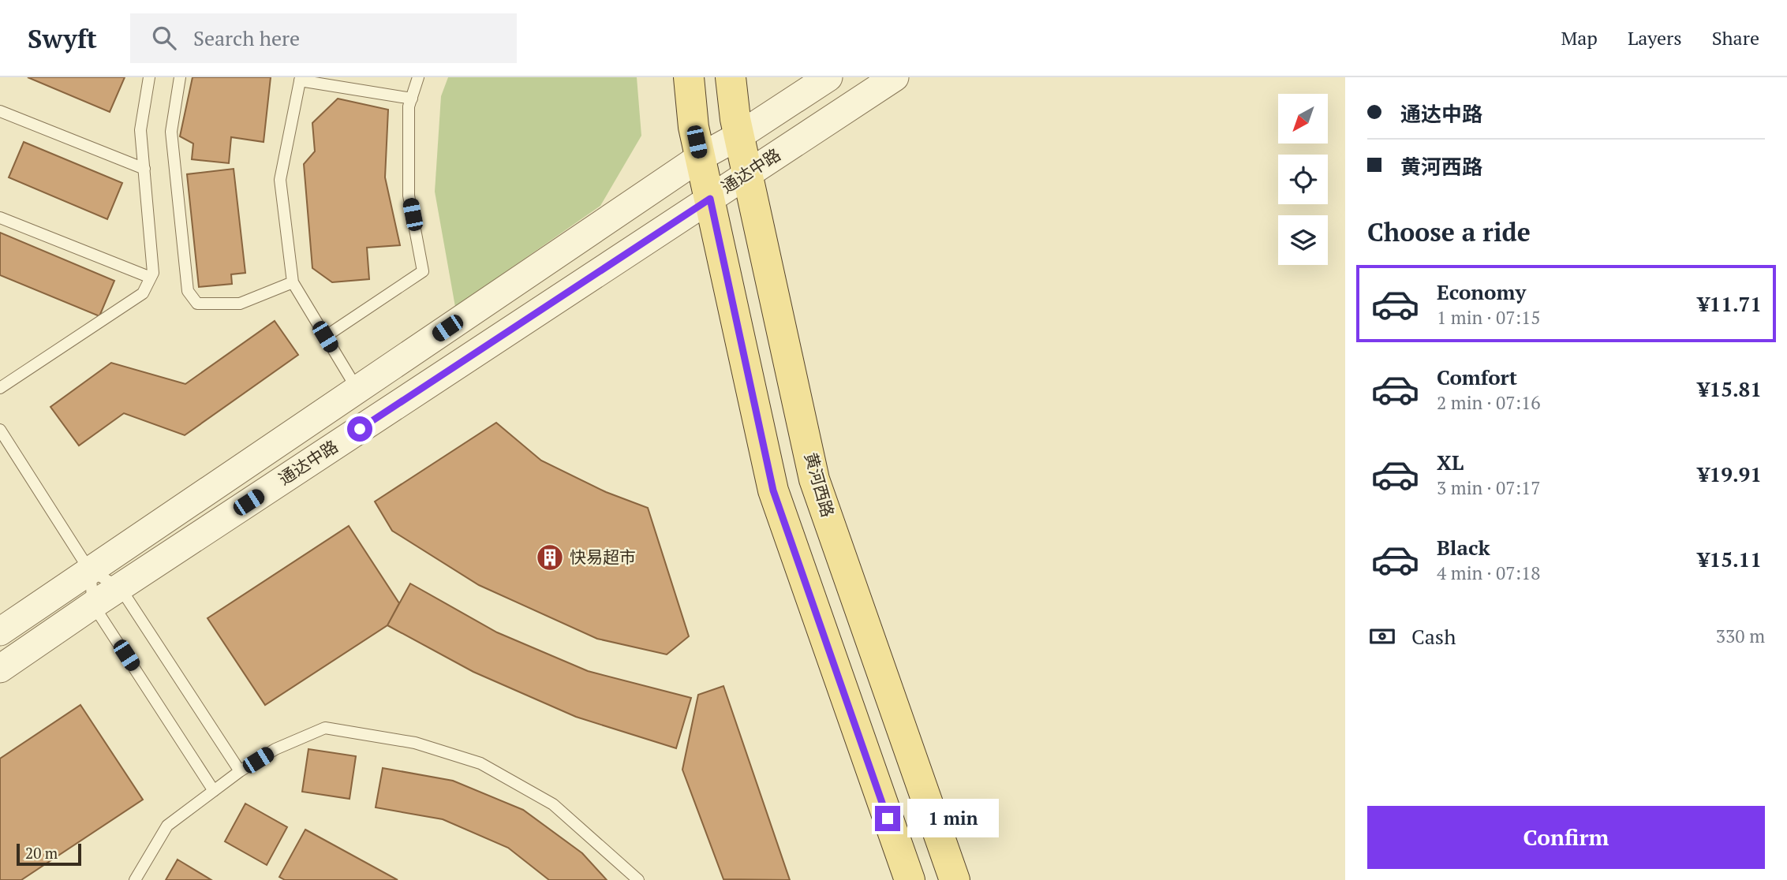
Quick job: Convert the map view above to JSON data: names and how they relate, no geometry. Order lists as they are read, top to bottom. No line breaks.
{"streets":{"main road":["黄河西路"],"street":["通达中路"]},"crossings":[["通达中路","黄河西路"]],"places":{"building":["快易超市"]},"scale_bar":"20 m","north":"bottom left","page":{"header":"Swyft","search":"Search here","nav":["Map","Layers","Share"],"banner":["通达中路","黄河西路"],"heading":"Choose a ride","list":[{"name":"Economy","note":"1 min · 07:15","value":"¥11.71"},{"name":"Comfort","note":"2 min · 07:16","value":"¥15.81"},{"name":"XL","note":"3 min · 07:17","value":"¥19.91"},{"name":"Black","note":"4 min · 07:18","value":"¥15.11"}],"pay":["Cash","330 m"],"buttons":"Confirm","bubble":"1 min","scale":"20 m"}}
